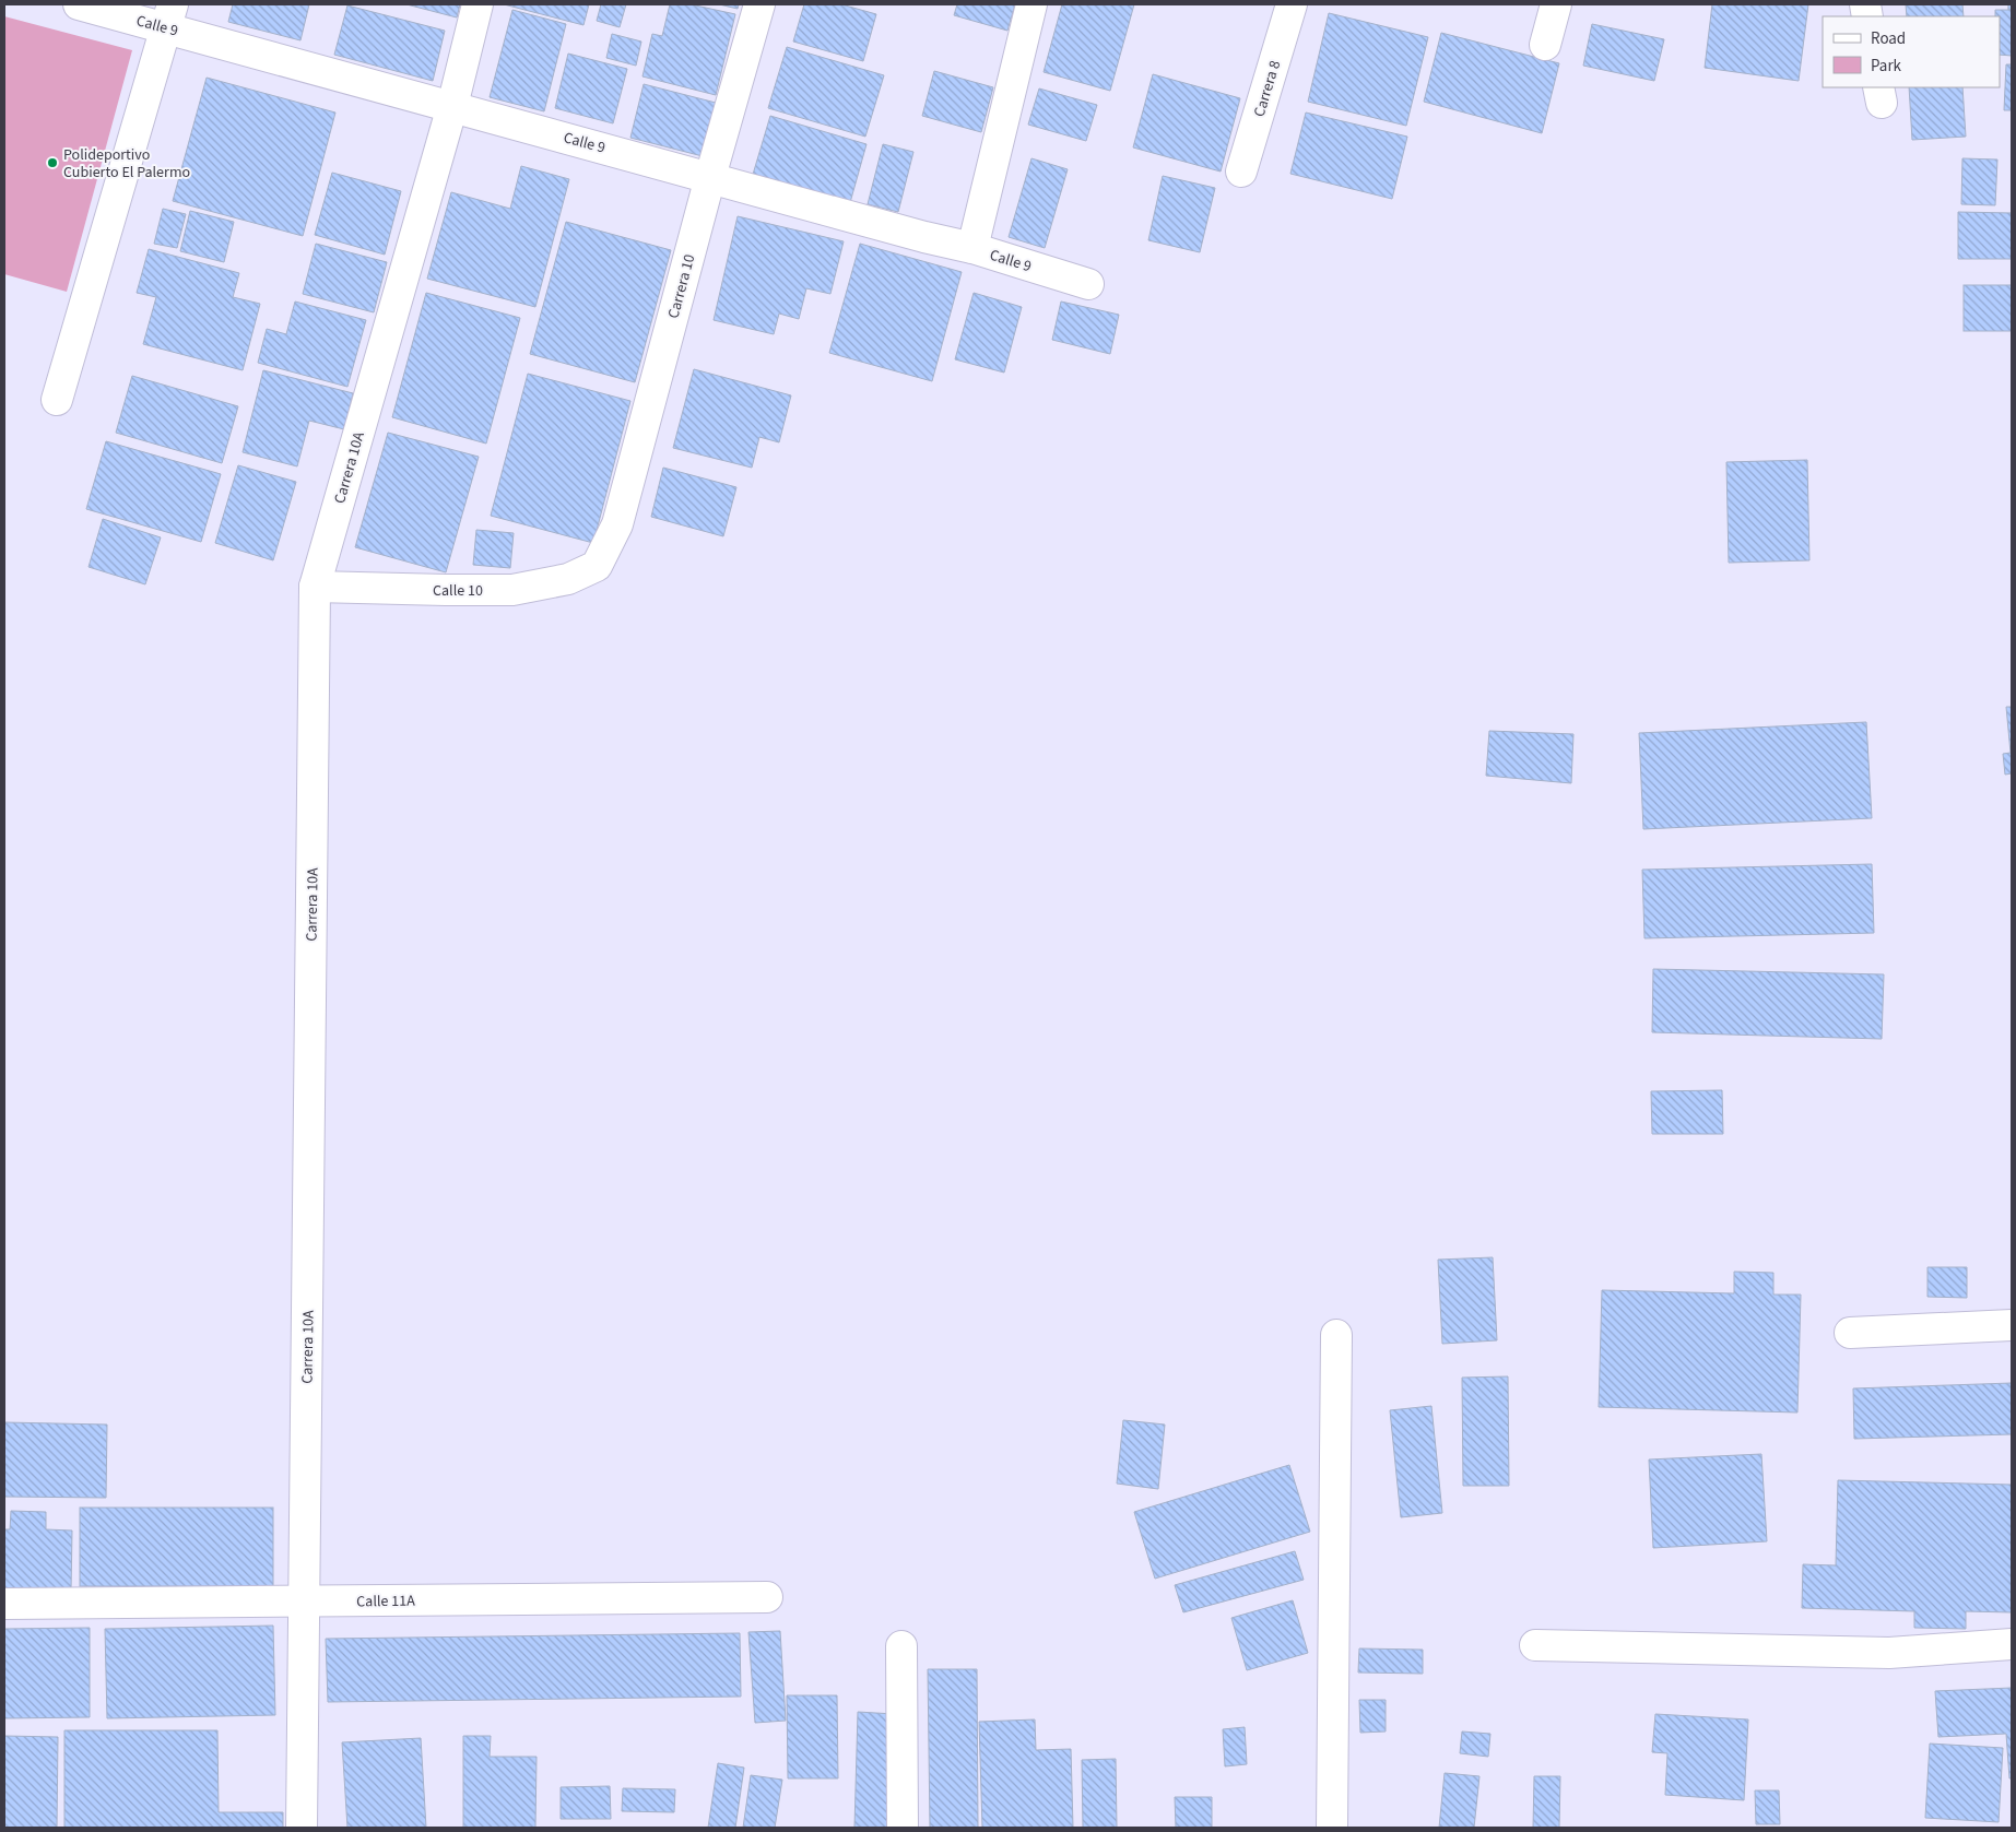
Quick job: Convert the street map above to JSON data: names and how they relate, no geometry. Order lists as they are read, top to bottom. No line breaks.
{"streets":{"street":["Calle 9","Carrera 8","Carrera 10","Carrera 10A","Calle 10","Calle 11A"]},"crossings":[["Calle 9","Carrera 10"],["Calle 9","Carrera 10A"],["Carrera 10","Calle 10"],["Carrera 10A","Calle 10"],["Carrera 10A","Calle 11A"]],"places":["Polideportivo Cubierto El Palermo"],"legend":["Road","Park"]}
